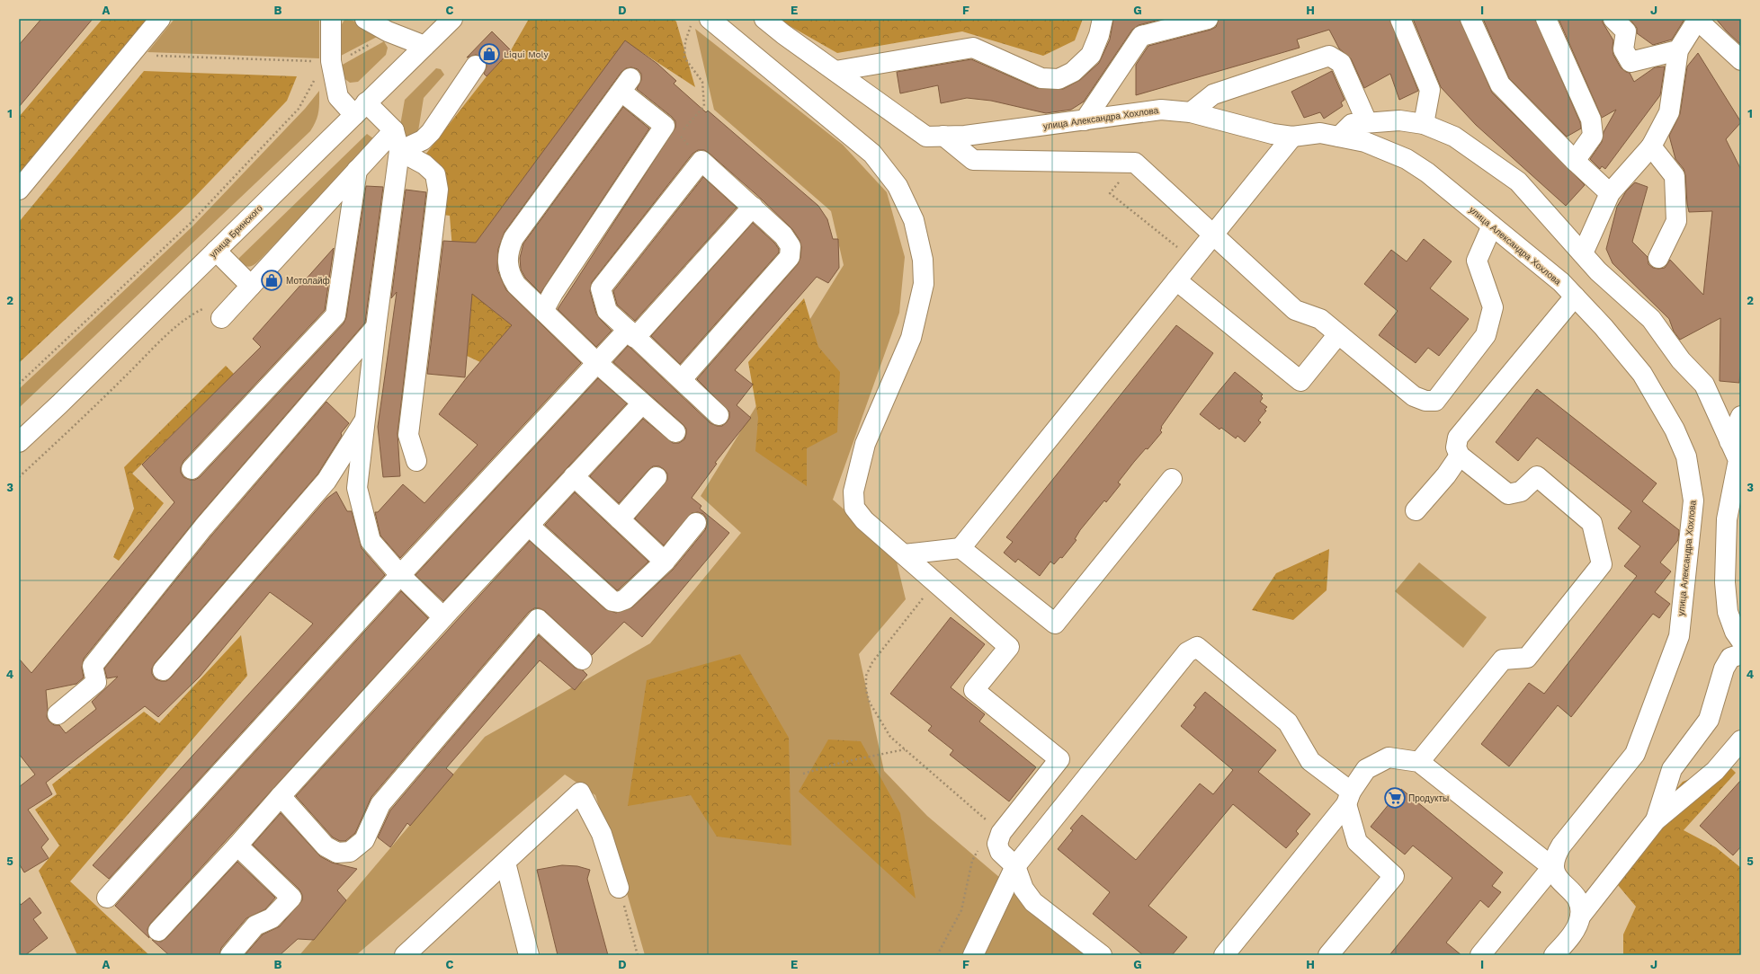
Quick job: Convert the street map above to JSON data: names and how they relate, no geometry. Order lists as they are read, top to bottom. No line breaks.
{"streets":{"street":["улица Александра Хохлова","улица Бринского"]},"places":{"shop":["Liqui Moly","Мотолайф"],"supermarket":["Продукты"]},"grid":{"columns":["A","B","C","D","E","F","G","H","I","J"],"rows":["1","2","3","4","5"]}}
